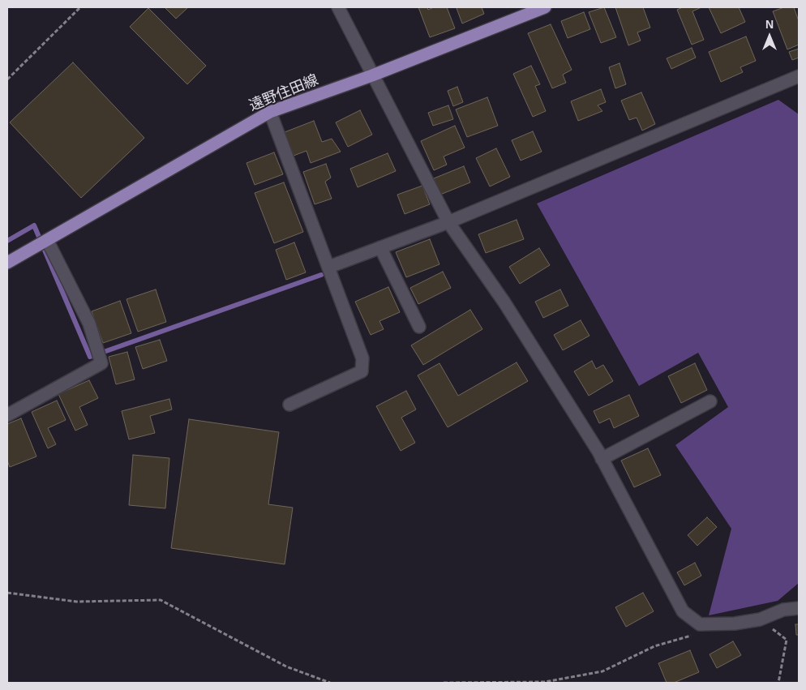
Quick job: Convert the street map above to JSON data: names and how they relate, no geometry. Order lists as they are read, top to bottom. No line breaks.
{"streets":{"main road":["遠野住田線"]},"north":"top"}
